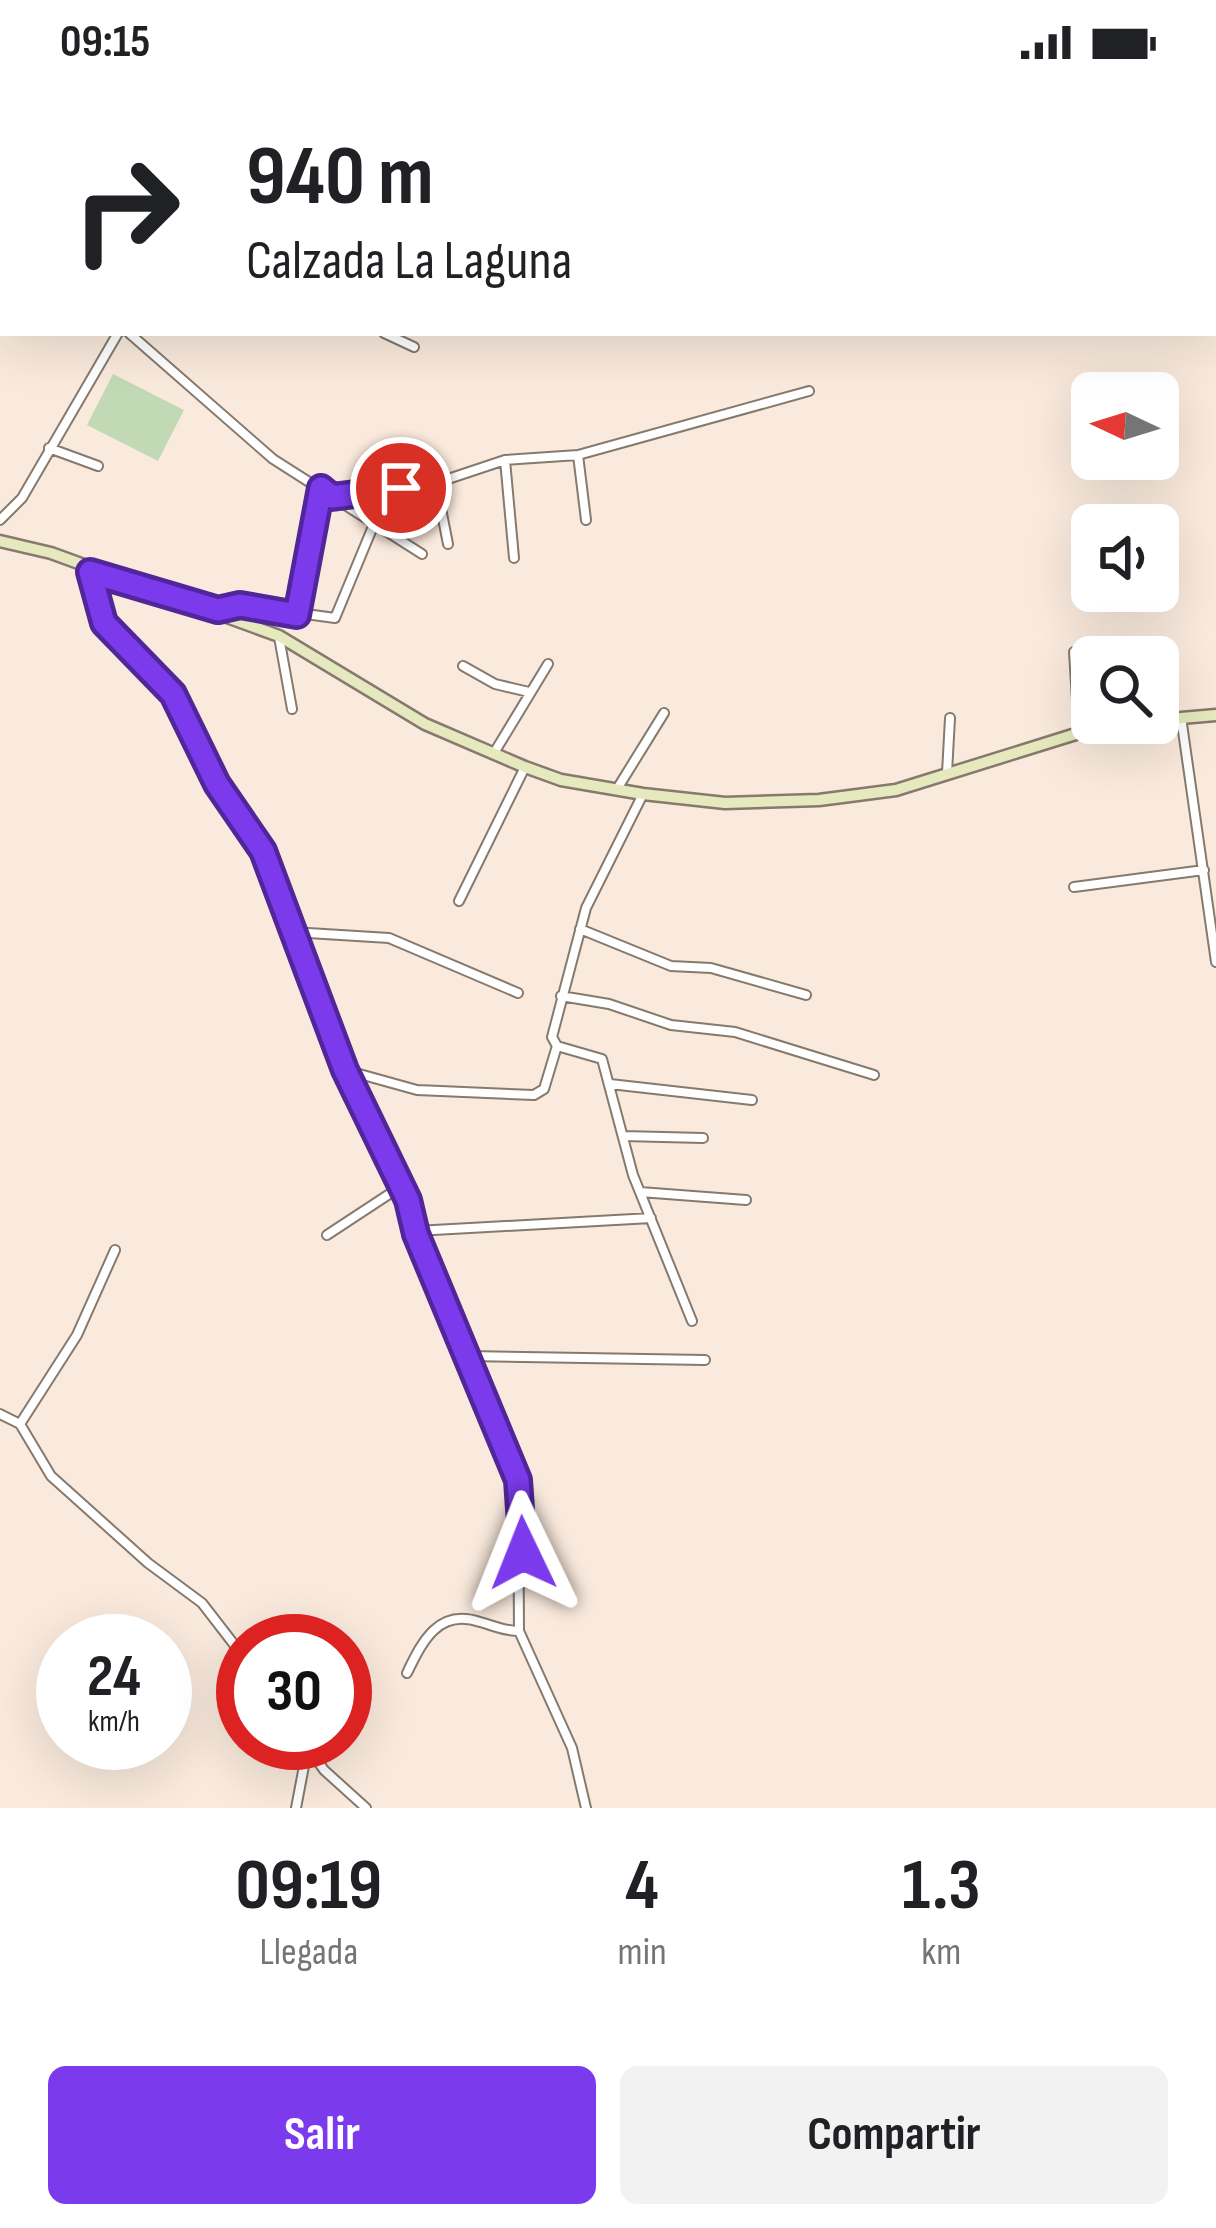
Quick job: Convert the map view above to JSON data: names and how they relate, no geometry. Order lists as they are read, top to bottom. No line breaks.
{"north":"left","page":{"status":"09:15","turn":["940 m","Calzada La Laguna"],"speed":"24 km/h","limit":"30","eta":["09:19","Llegada","4","min","1.3","km"],"buttons":["Salir","Compartir"]}}
